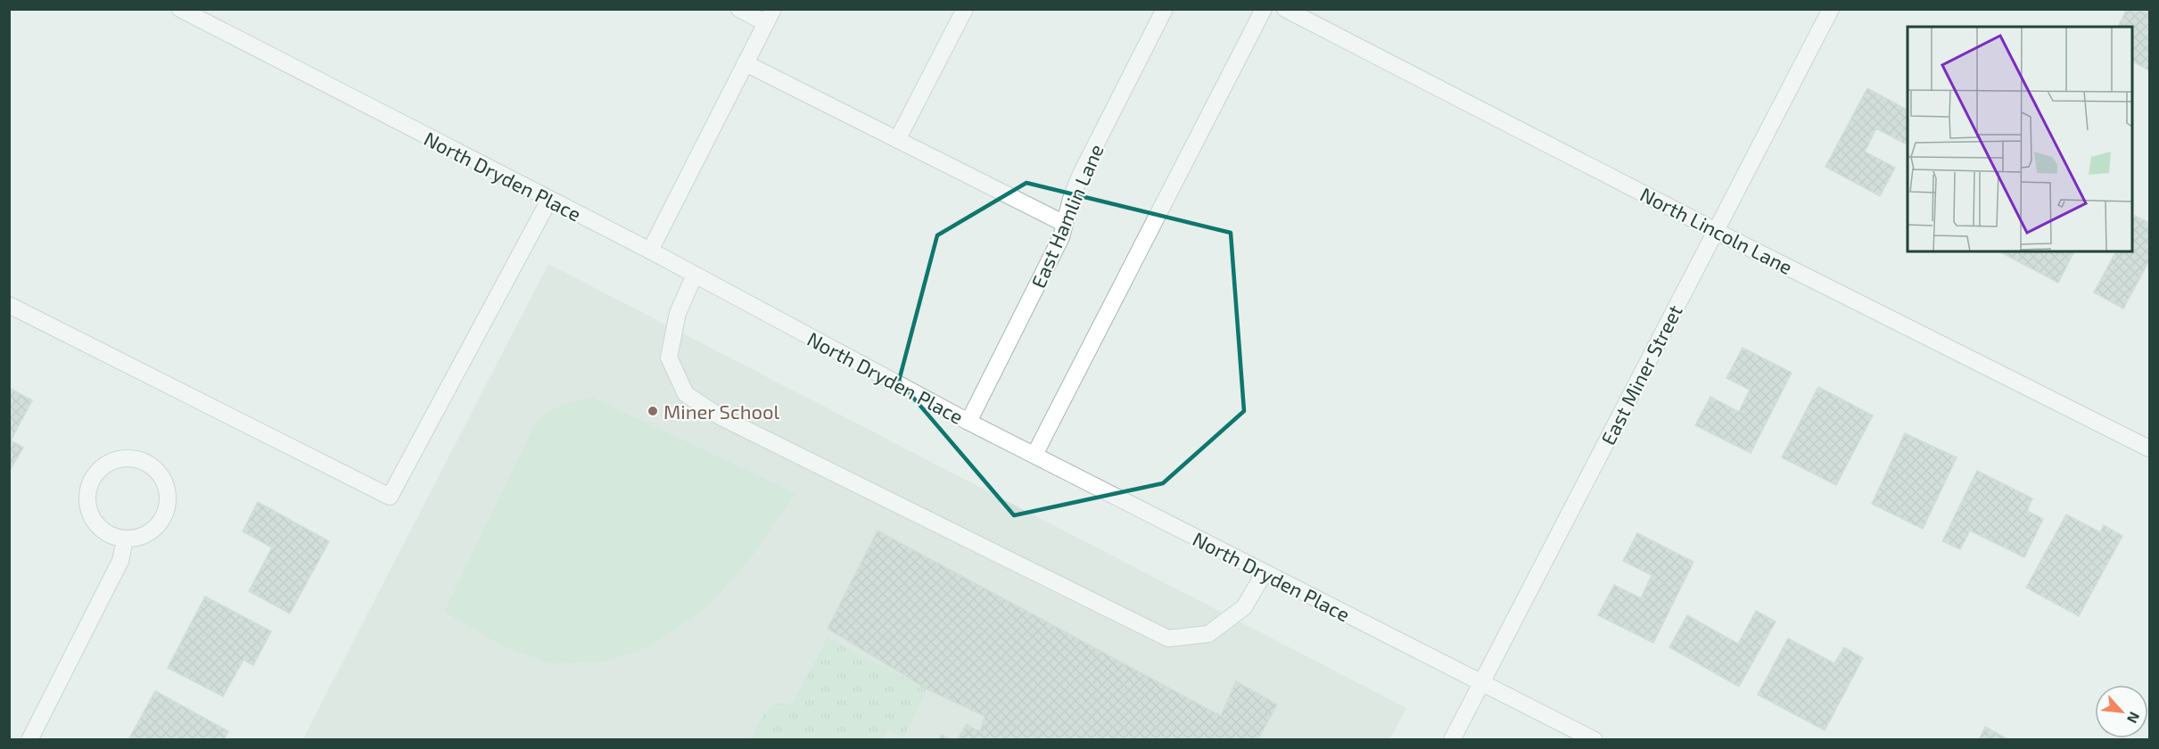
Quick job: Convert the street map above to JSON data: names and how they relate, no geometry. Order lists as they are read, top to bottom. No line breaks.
{"streets":{"street":["North Dryden Place","East Hamlin Lane","North Lincoln Lane","East Miner Street"]},"crossings":[["North Dryden Place","East Hamlin Lane"],["North Dryden Place","East Miner Street"],["North Lincoln Lane","East Miner Street"]],"places":["Miner School"],"north":"bottom right"}
